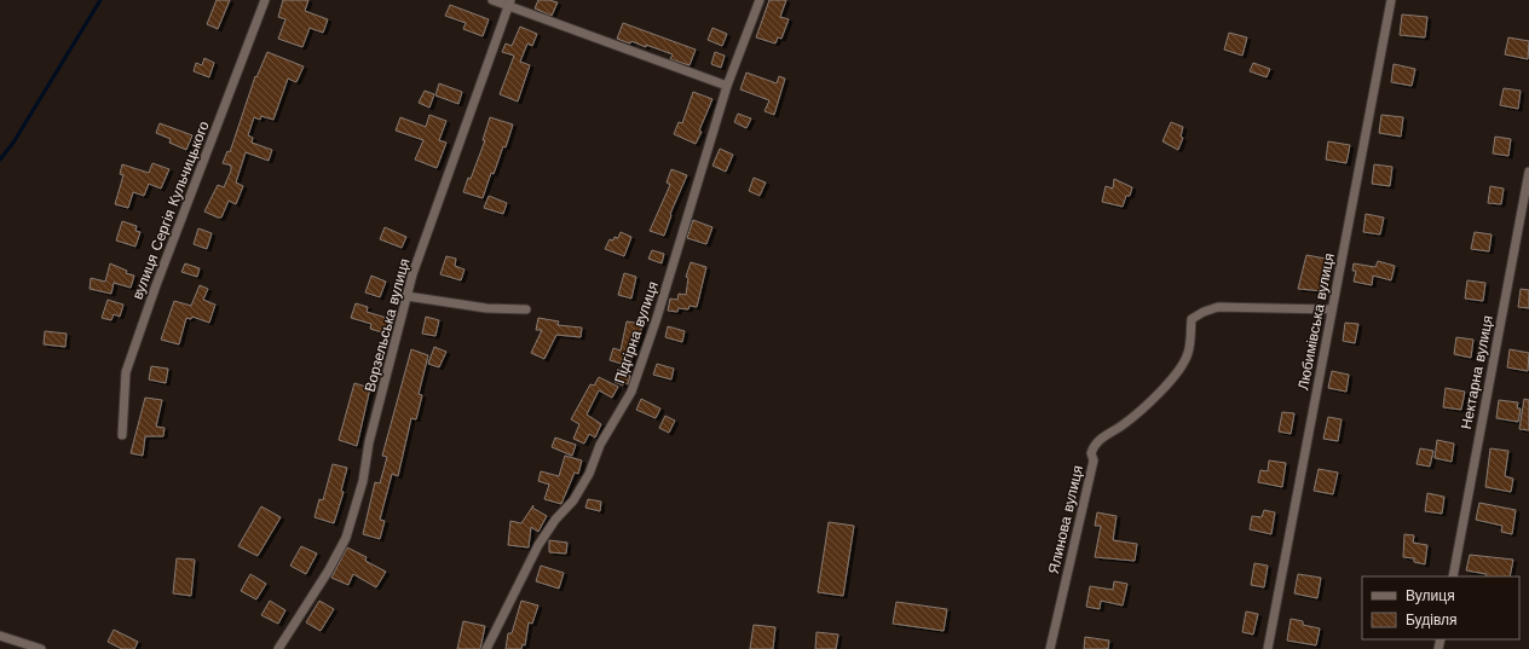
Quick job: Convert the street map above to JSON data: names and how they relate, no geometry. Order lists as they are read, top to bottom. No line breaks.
{"streets":{"street":["вулиця Сергія Кульчицького","Любимівська вулиця","Ворзельська вулиця","Підгірна вулиця","Нектарна вулиця","Ялинова вулиця"]},"crossings":[["Любимівська вулиця","Ялинова вулиця"]],"legend":["Вулиця","Будівля"]}
